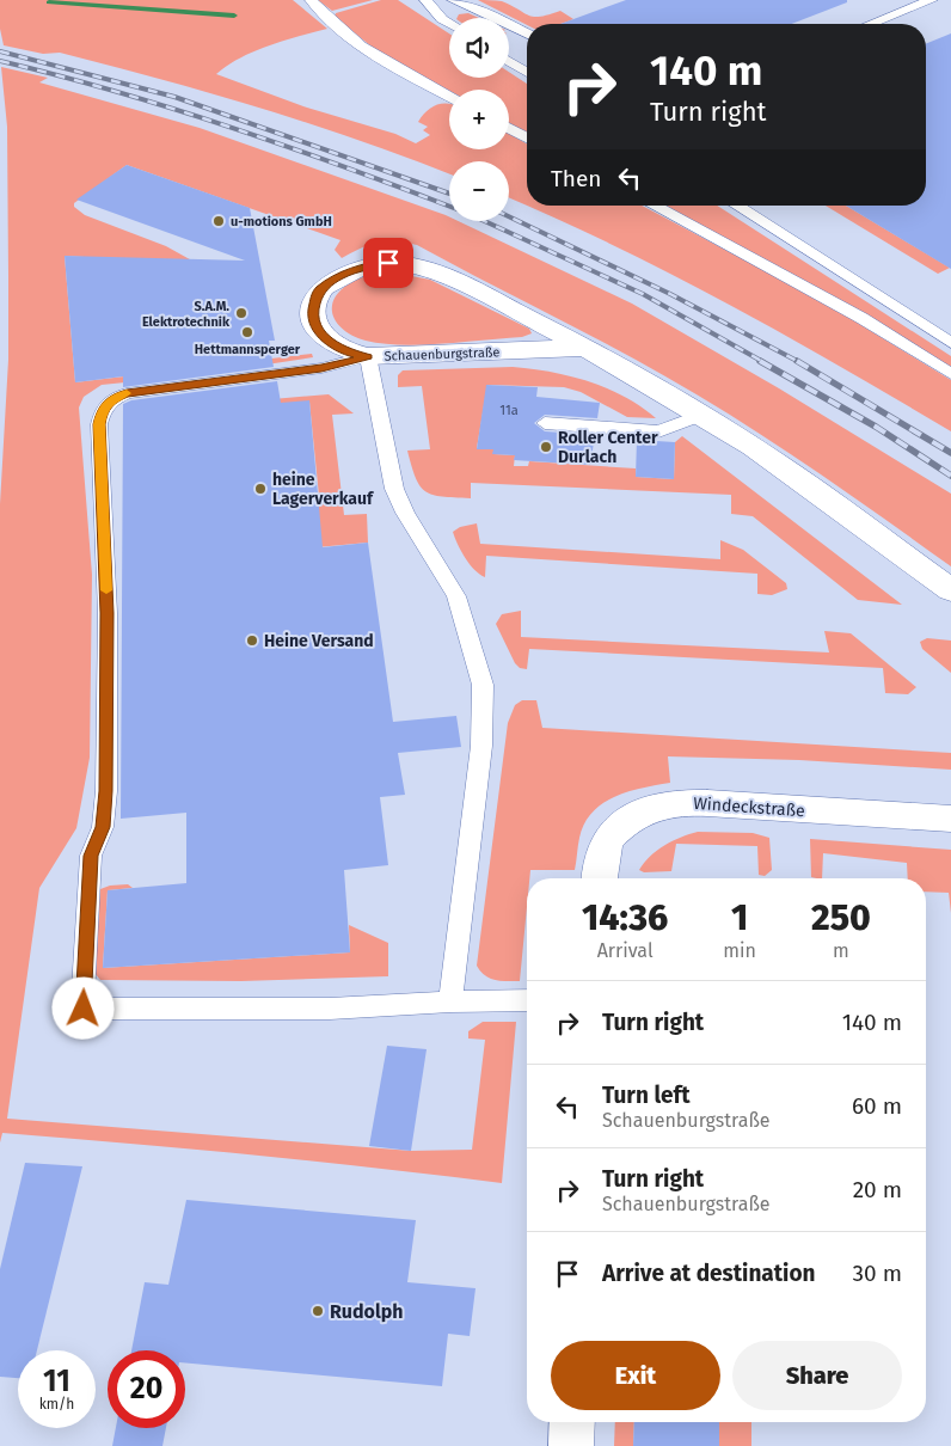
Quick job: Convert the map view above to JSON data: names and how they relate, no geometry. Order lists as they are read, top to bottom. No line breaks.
{"streets":{"street":["Schauenburgstraße","Windeckstraße"]},"places":["u-motions GmbH","S.A.M. Elektrotechnik","Hettmannsperger","Roller Center Durlach","heine Lagerverkauf","Heine Versand","Rudolph"],"house_numbers":["11a"],"page":{"map_buttons":["+","−"],"turn":["140 m","Turn right"],"then":"Then","eta":["14:36","Arrival","1","min","250","m"],"list":[{"name":"Turn right","value":"140 m"},{"name":"Turn left","note":"Schauenburgstraße","value":"60 m"},{"name":"Turn right","note":"Schauenburgstraße","value":"20 m"},{"name":"Arrive at destination","value":"30 m"}],"buttons":["Exit","Share"],"speed":"11 km/h","limit":"20"}}
